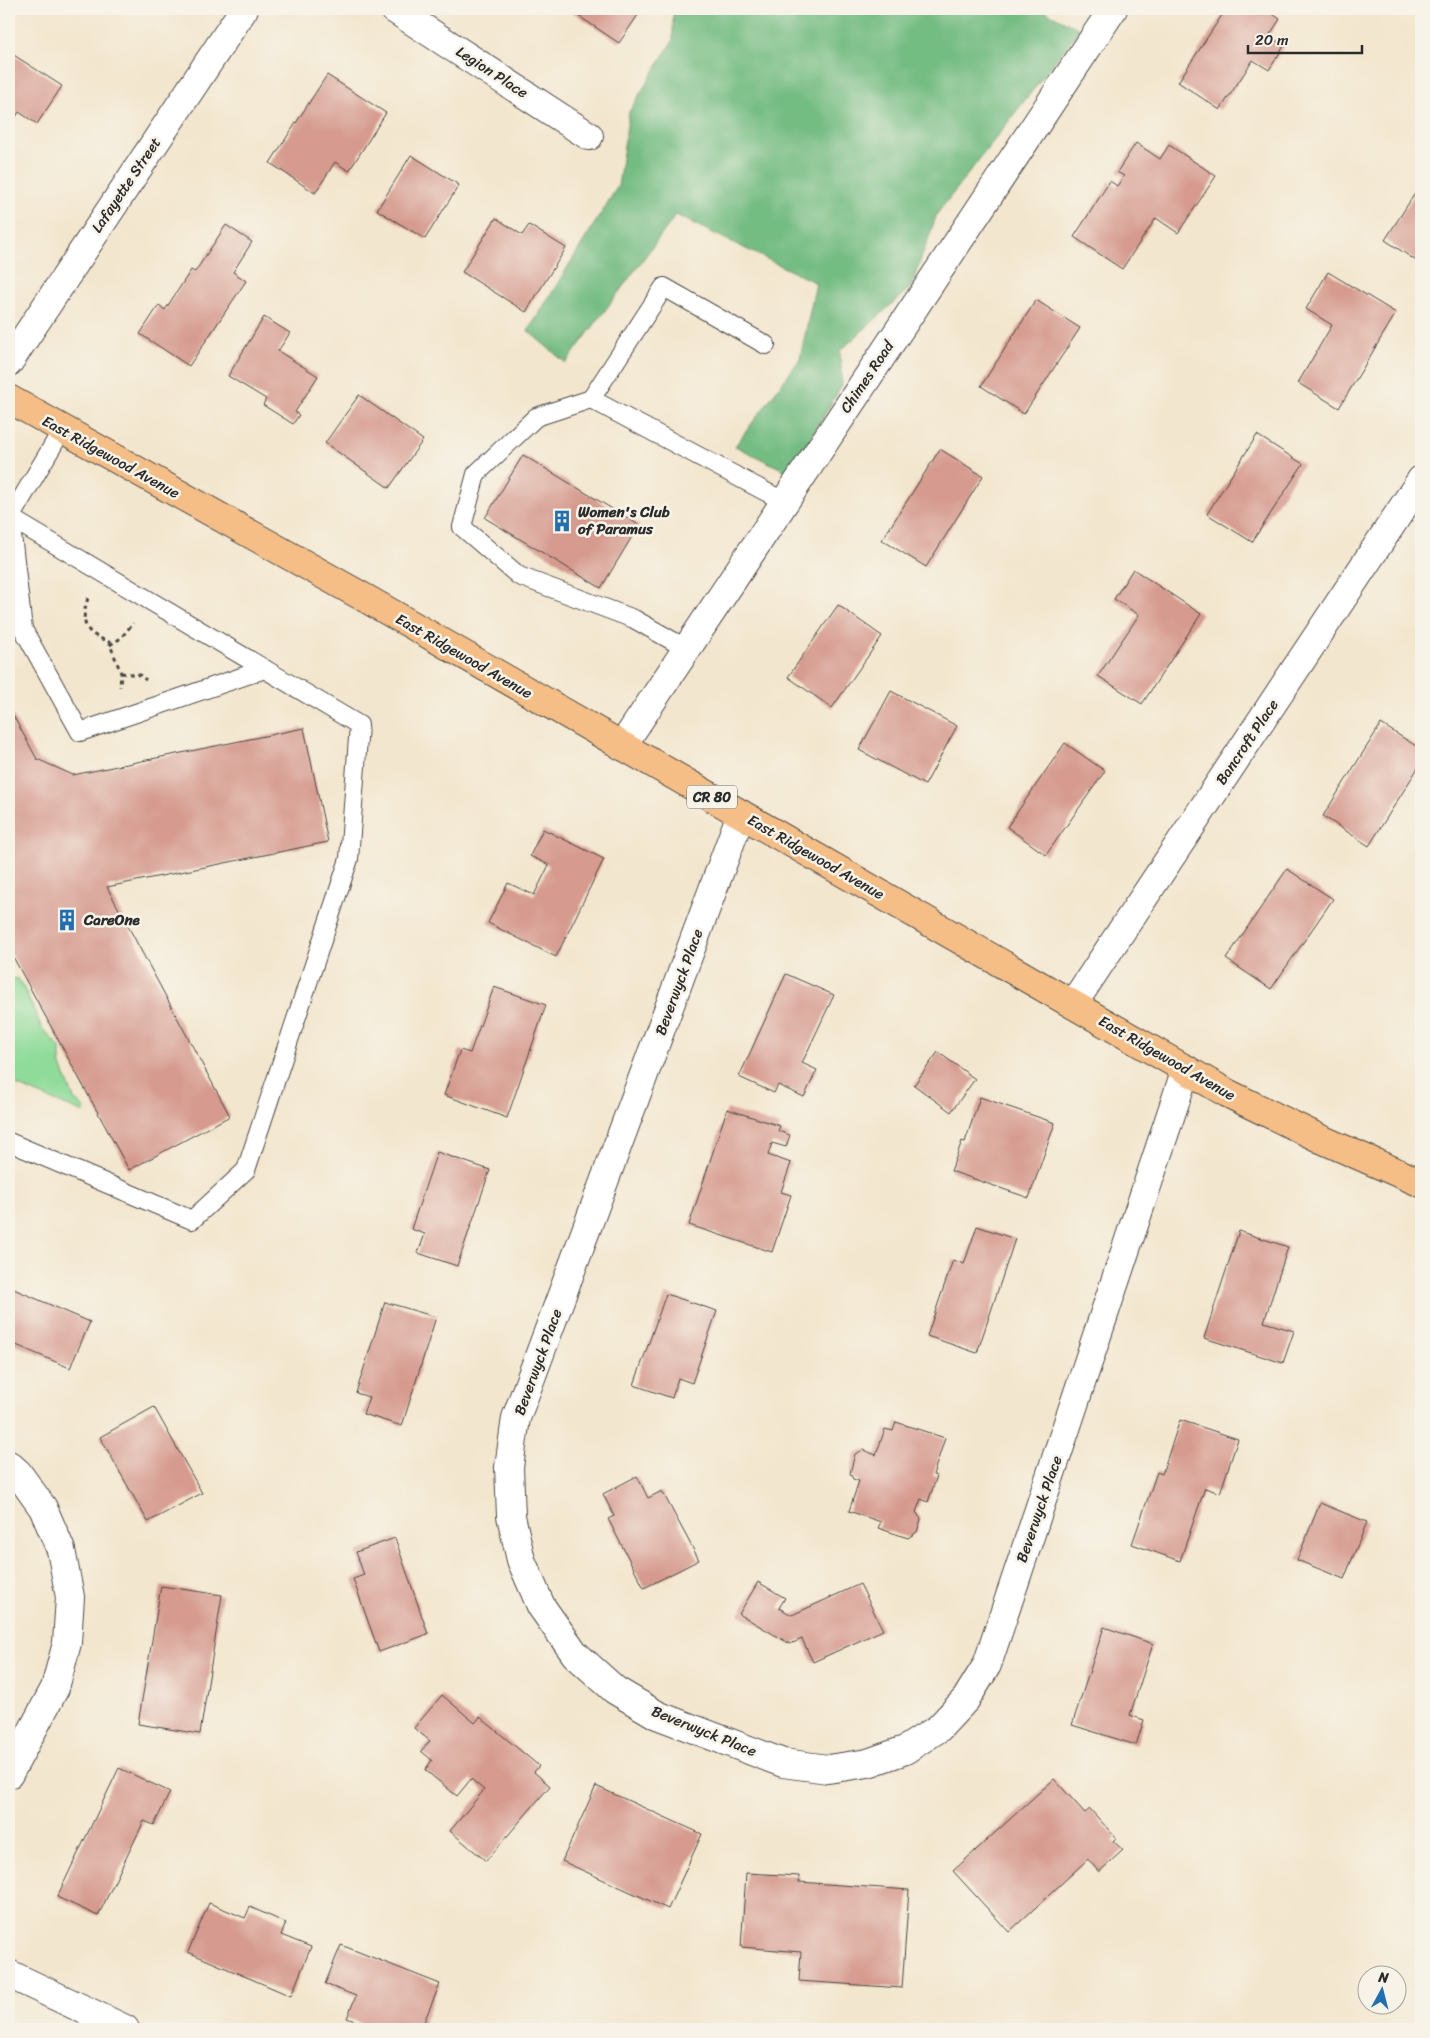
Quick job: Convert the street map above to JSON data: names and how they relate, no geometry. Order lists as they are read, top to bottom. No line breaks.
{"streets":{"main road":["East Ridgewood Avenue","CR 80"],"street":["Legion Place","Lafayette Street","Chimes Road","Bancroft Place","Beverwyck Place"]},"crossings":[["Chimes Road","East Ridgewood Avenue"],["East Ridgewood Avenue","Bancroft Place"],["East Ridgewood Avenue","Beverwyck Place"]],"places":{"building":["Women's Club of Paramus","CareOne"]},"scale_bar":"20 m","north":"top"}
